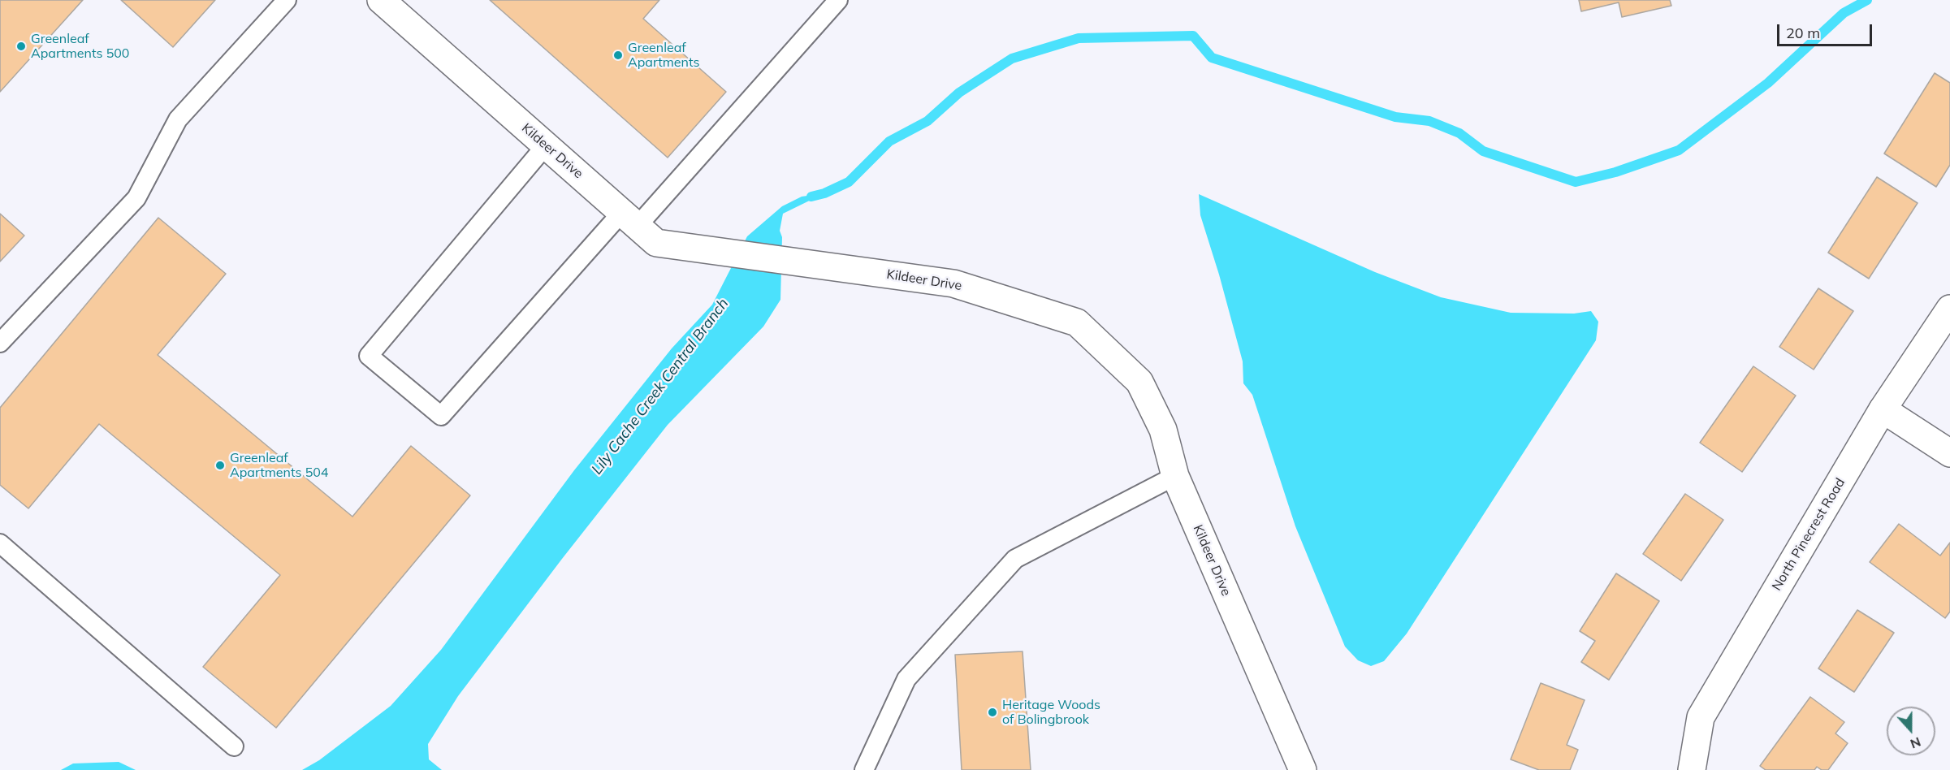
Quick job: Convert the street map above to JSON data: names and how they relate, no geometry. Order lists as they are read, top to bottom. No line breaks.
{"streets":{"street":["Kildeer Drive","North Pinecrest Road"]},"water":["Lily Cache Creek Central Branch"],"places":["Greenleaf Apartments 500","Greenleaf Apartments","Greenleaf Apartments 504","Heritage Woods of Bolingbrook"],"scale_bar":"20 m","north":"bottom"}
